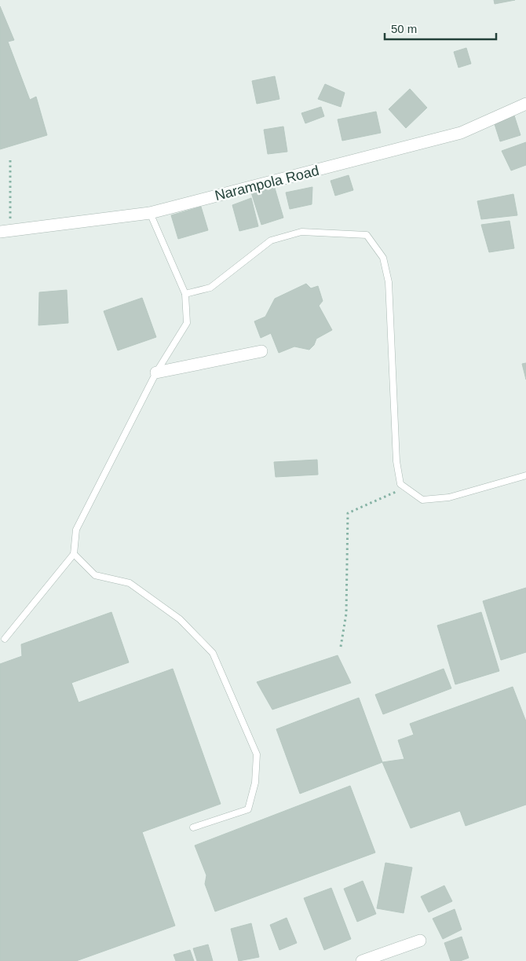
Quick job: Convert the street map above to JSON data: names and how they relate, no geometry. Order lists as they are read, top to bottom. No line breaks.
{"streets":{"street":["Narampola Road"]},"scale_bar":"50 m"}
